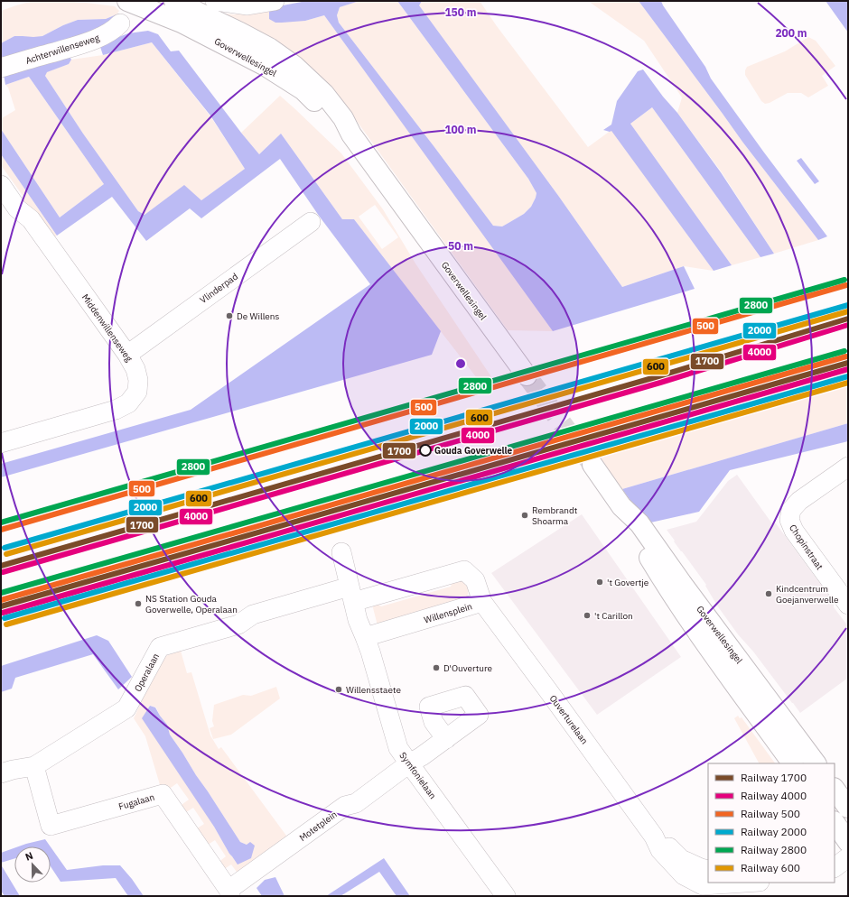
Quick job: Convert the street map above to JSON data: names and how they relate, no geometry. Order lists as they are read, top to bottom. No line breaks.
{"streets":{"main road":["Goverwellesingel"],"street":["Achterwillenseweg","Vlinderpad","Middenwillenseweg","Chopinstraat","Willensplein","Operalaan","Ouverturelaan","Symfonielaan","Fugalaan","Motetplein"]},"crossings":[["Vlinderpad","Middenwillenseweg"],["Willensplein","Operalaan"],["Willensplein","Ouverturelaan"],["Willensplein","Symfonielaan"],["Operalaan","Fugalaan"],["Symfonielaan","Motetplein"],["Fugalaan","Motetplein"]],"places":["De Willens","Gouda Goverwelle","Rembrandt Shoarma","'t Govertje","Kindcentrum Goejanverwelle","NS Station Gouda Goverwelle, Operalaan","'t Carillon","D'Ouverture","Willensstaete"],"lines":["rail line 2800","rail line 500","rail line 2000","rail line 600","rail line 1700","rail line 4000"],"legend":["Railway 1700","Railway 4000","Railway 500","Railway 2000","Railway 2800","Railway 600"],"north":"top","rings":["150 m","200 m","100 m","50 m"]}
